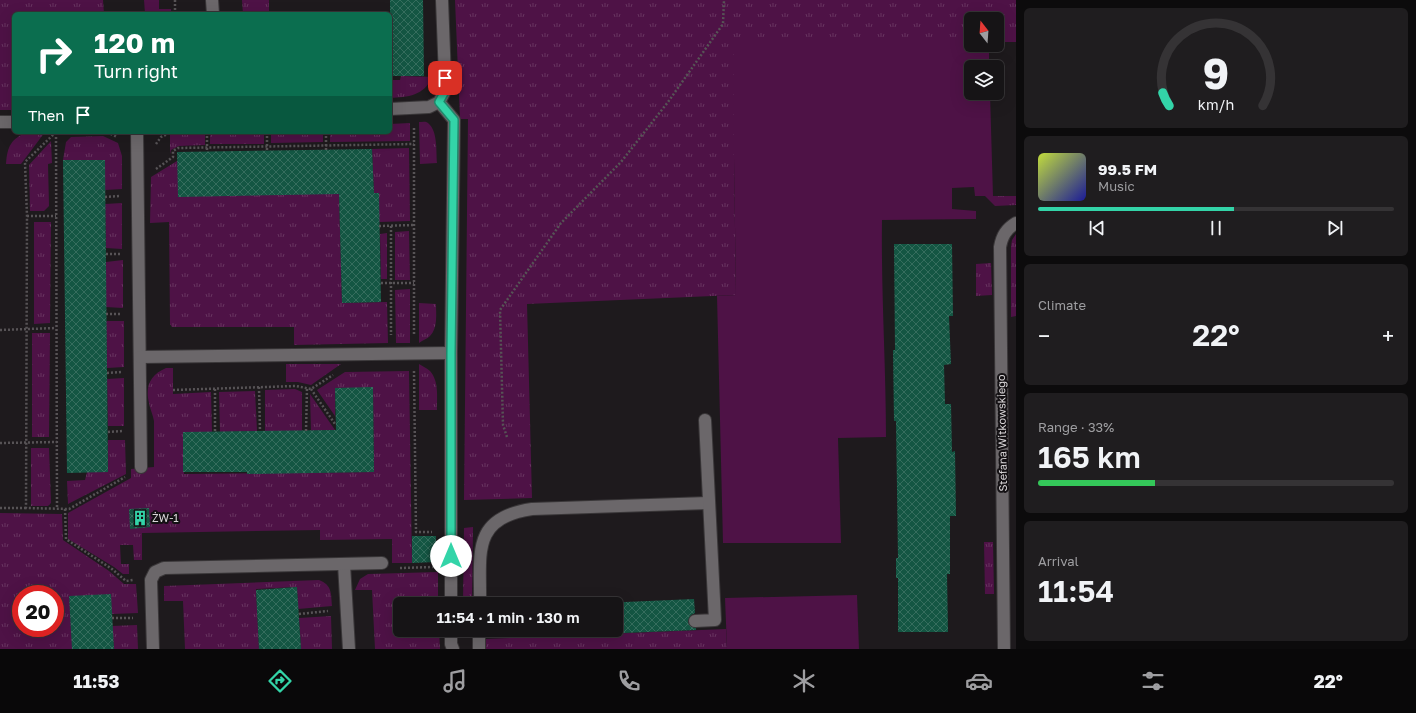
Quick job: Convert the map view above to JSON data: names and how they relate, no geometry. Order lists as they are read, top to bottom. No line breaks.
{"streets":{"street":["Stefana Witkowskiego"]},"places":{"building":["ŻW-1"]},"north":"top","page":{"turn":["120 m","Turn right"],"then":"Then","song":["99.5 FM","Music"],"tile":["Climate",["Range · 33%","165 km"],["Arrival","11:54"]],"heat":["−","22°","+"],"limit":"20","trip":"11:54 · 1 min · 130 m","tabs":["11:53","22°"],"gauge":["9","km/h"]}}
